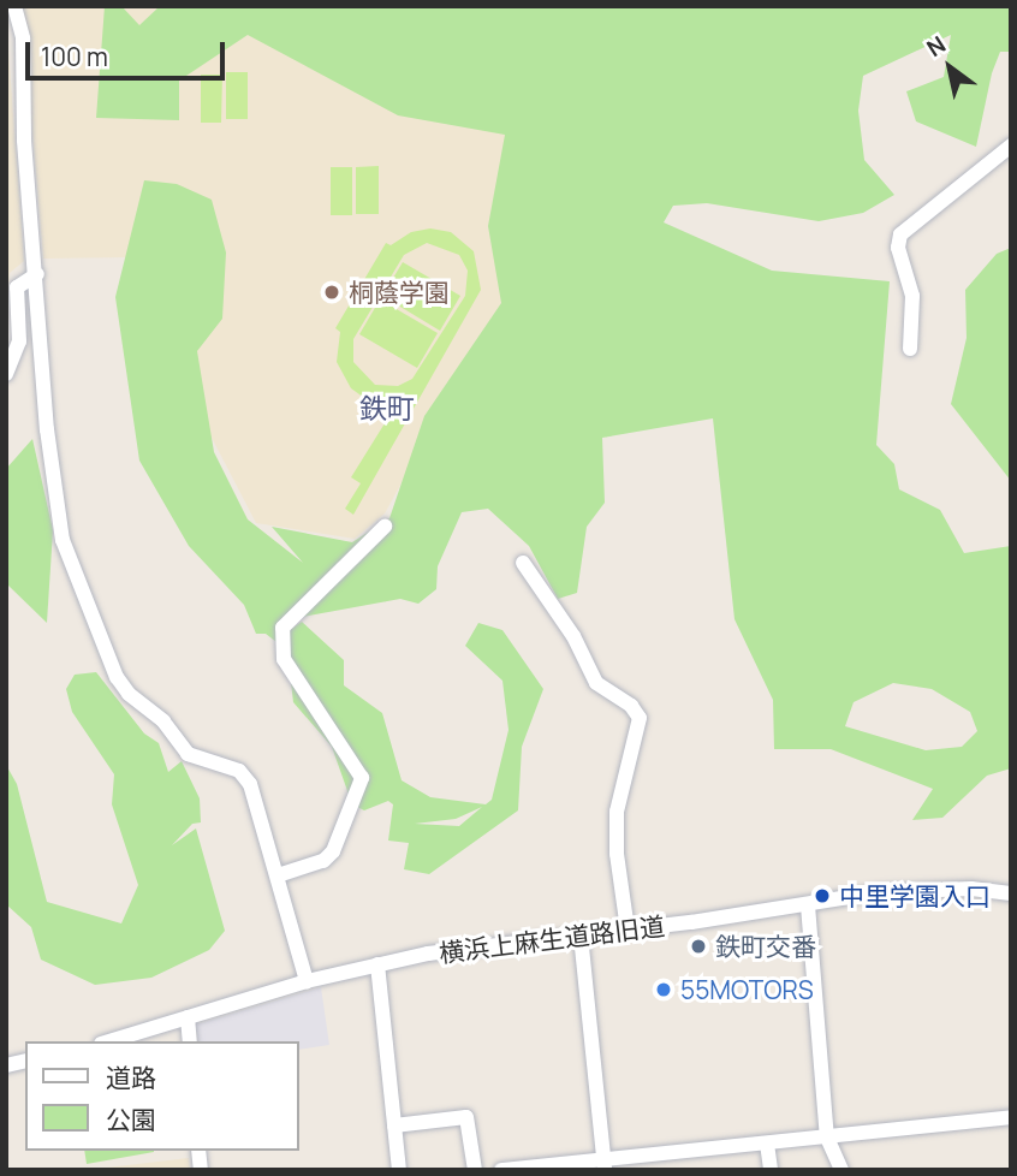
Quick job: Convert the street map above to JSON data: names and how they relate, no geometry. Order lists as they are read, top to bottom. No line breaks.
{"streets":{"street":["横浜上麻生道路旧道"]},"districts":["鉄町"],"places":["桐蔭学園","中里学園入口","鉄町交番","55MOTORS"],"legend":["道路","公園"],"scale_bar":"100 m","north":"top left"}
